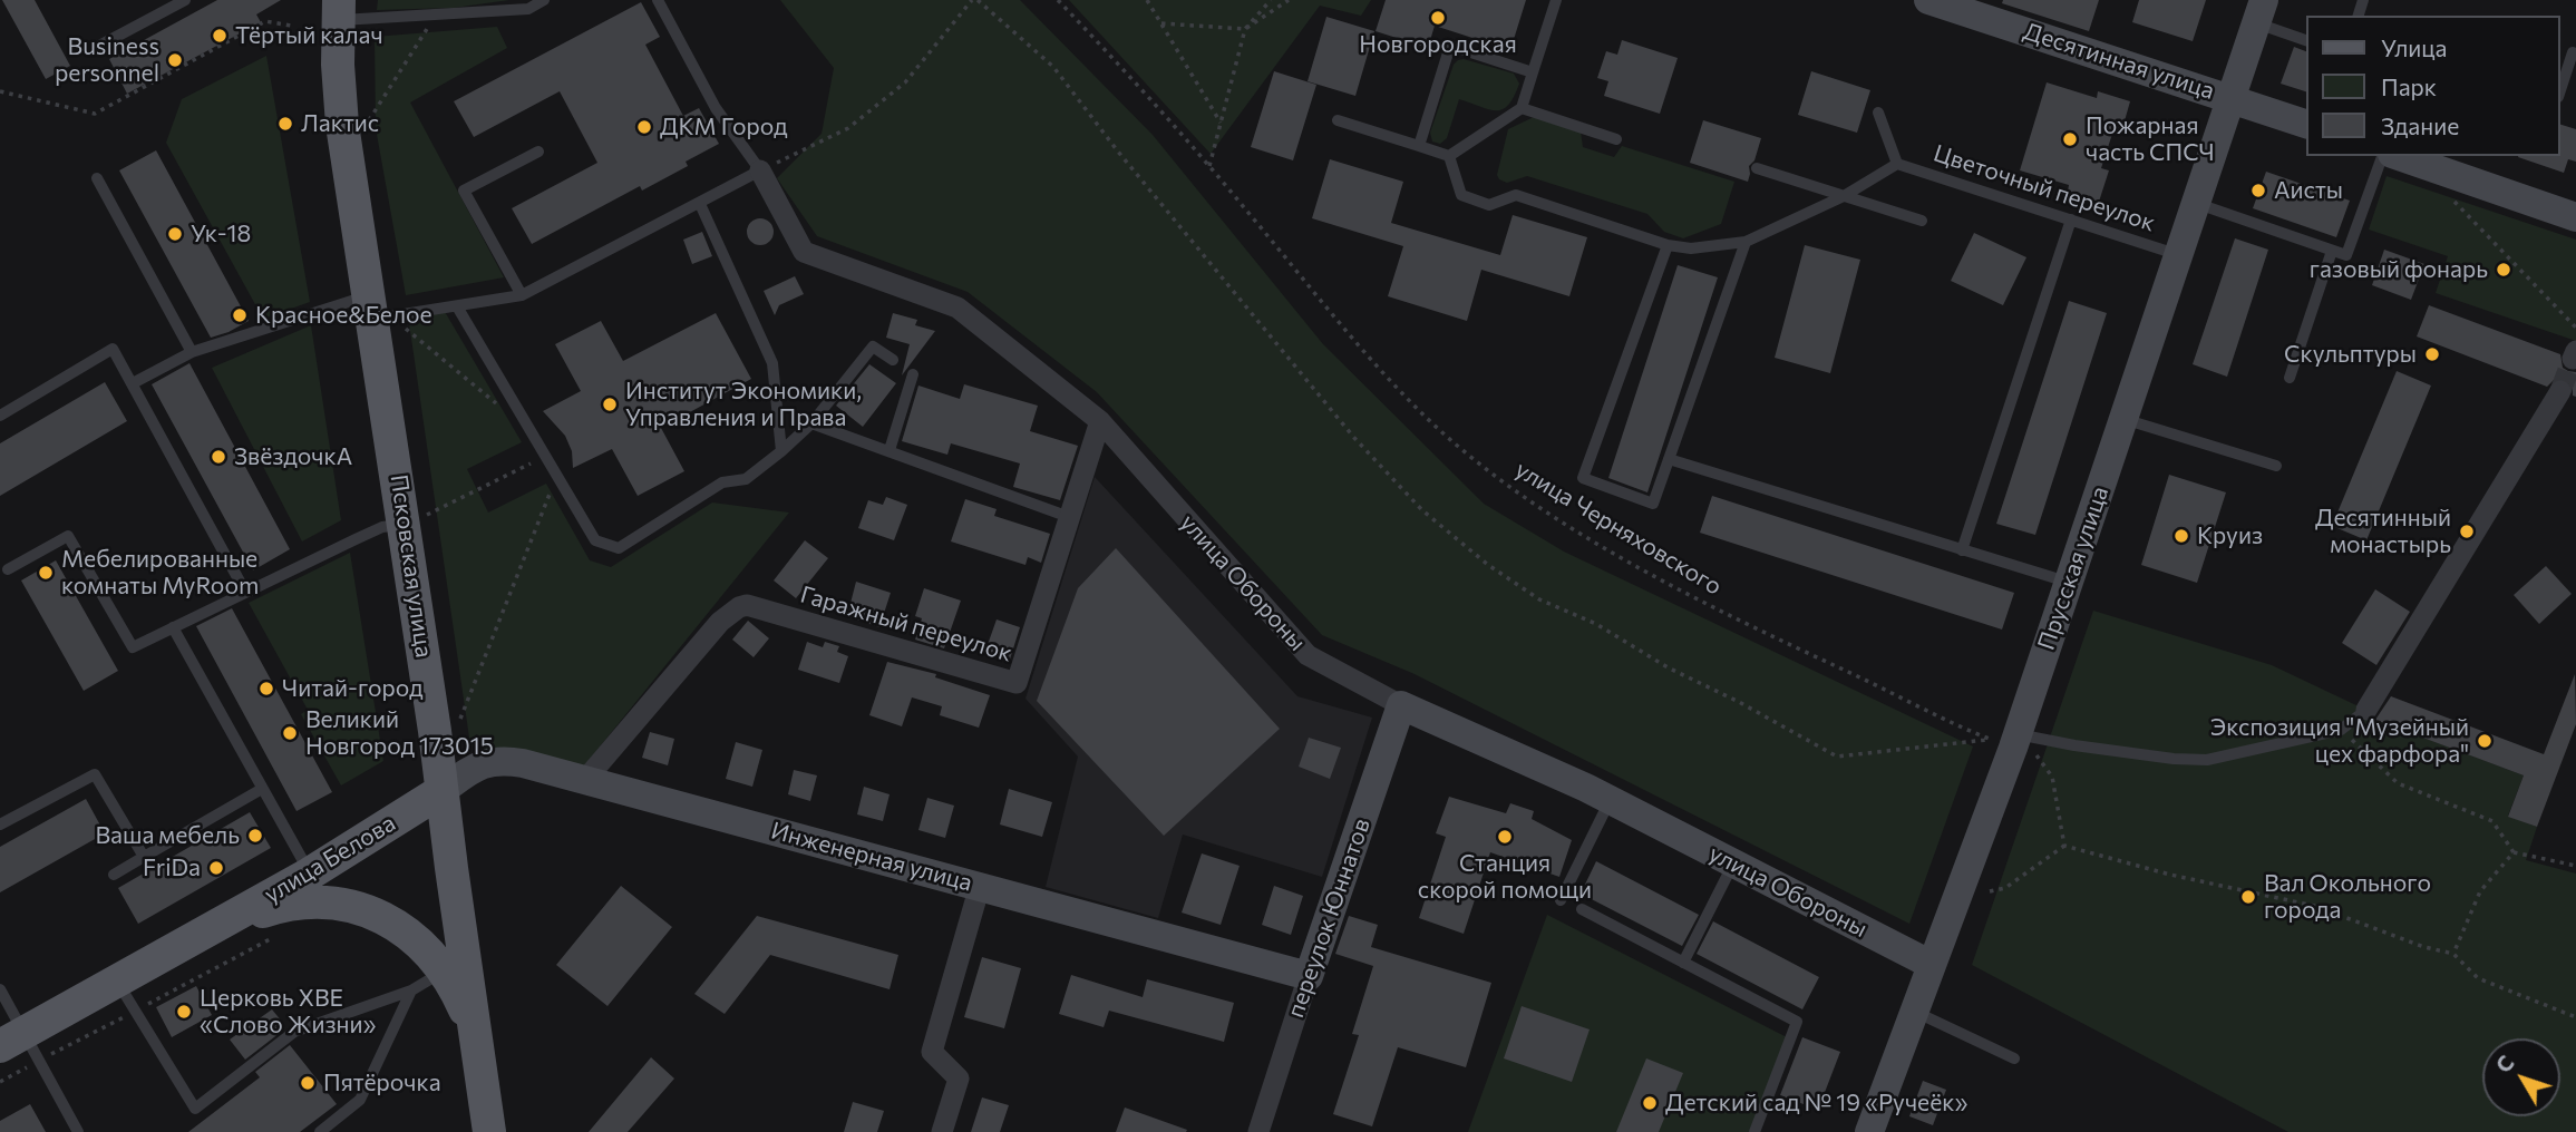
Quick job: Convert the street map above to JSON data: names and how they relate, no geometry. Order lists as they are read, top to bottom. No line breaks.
{"streets":{"main road":["Псковская улица","улица Белова"],"street":["Десятинная улица","Прусская улица","улица Обороны","Гаражный переулок","Инженерная улица","переулок Юннатов"],"lane":["Цветочный переулок"],"path":["улица Черняховского"]},"crossings":[["Десятинная улица","Прусская улица"],["Цветочный переулок","Прусская улица"],["улица Черняховского","Прусская улица"],["Псковская улица","Инженерная улица"],["Псковская улица","улица Белова"],["Прусская улица","улица Обороны"],["улица Обороны","Гаражный переулок"],["улица Обороны","переулок Юннатов"],["Гаражный переулок","Инженерная улица"],["Инженерная улица","улица Белова"],["Инженерная улица","переулок Юннатов"]],"places":["Новгородская","Тёртый калач","Business personnel","Лактис","ДКМ Город","Пожарная часть СПСЧ","Аисты","Ук-18","газовый фонарь","Красное&Белое","Скульптуры","Институт Экономики, Управления и Права","ЗвёздочкА","Десятинный монастырь","Круиз","Мебелированные комнаты MyRoom","Читай-город","Великий Новгород 173015","Экспозиция \"Музейный цех фарфора\"","Ваша мебель","Станция скорой помощи","FriDa","Вал Окольного города","Церковь ХВЕ «Слово Жизни»","Пятёрочка","Детский сад № 19 «Ручеёк»"],"legend":["Улица","Парк","Здание"],"north":"top left"}
